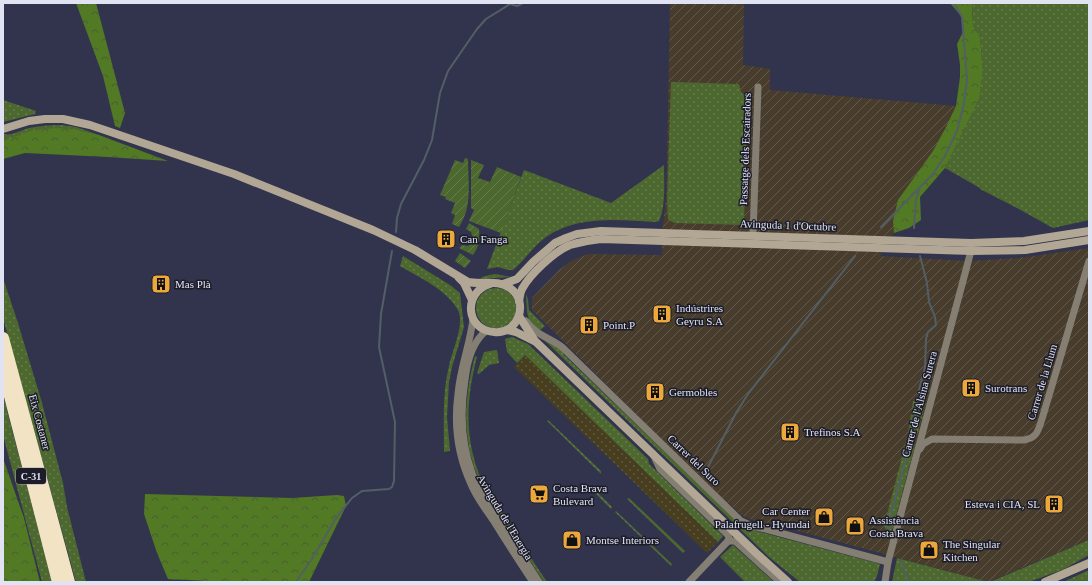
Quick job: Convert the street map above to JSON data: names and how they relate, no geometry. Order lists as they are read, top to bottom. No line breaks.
{"streets":{"highway":["Eix Costaner","C-31"],"main road":["Avinguda 1 d'Octubre"],"street":["Passatge dels Escairadors","Carrer de la Llum","Carrer de l'Alsina Surera","Carrer del Suro","Avinguda de l'Energia"]},"crossings":[["Passatge dels Escairadors","Avinguda 1 d'Octubre"],["Avinguda 1 d'Octubre","Carrer de l'Alsina Surera"],["Avinguda 1 d'Octubre","Carrer del Suro"],["Avinguda 1 d'Octubre","Avinguda de l'Energia"],["Carrer de l'Alsina Surera","Carrer del Suro"],["Carrer del Suro","Avinguda de l'Energia"]],"places":{"building":["Can Fanga","Mas Plà","Indústrires Geyru S.A","Point.P","Surotrans","Germobles","Trefinos S.A","Esteva i CIA, SL"],"supermarket":["Costa Brava Bulevard"],"shop":["Car Center Palafrugell - Hyundai","Assistència Costa Brava","Montse Interiors","The Singular Kitchen"]}}
